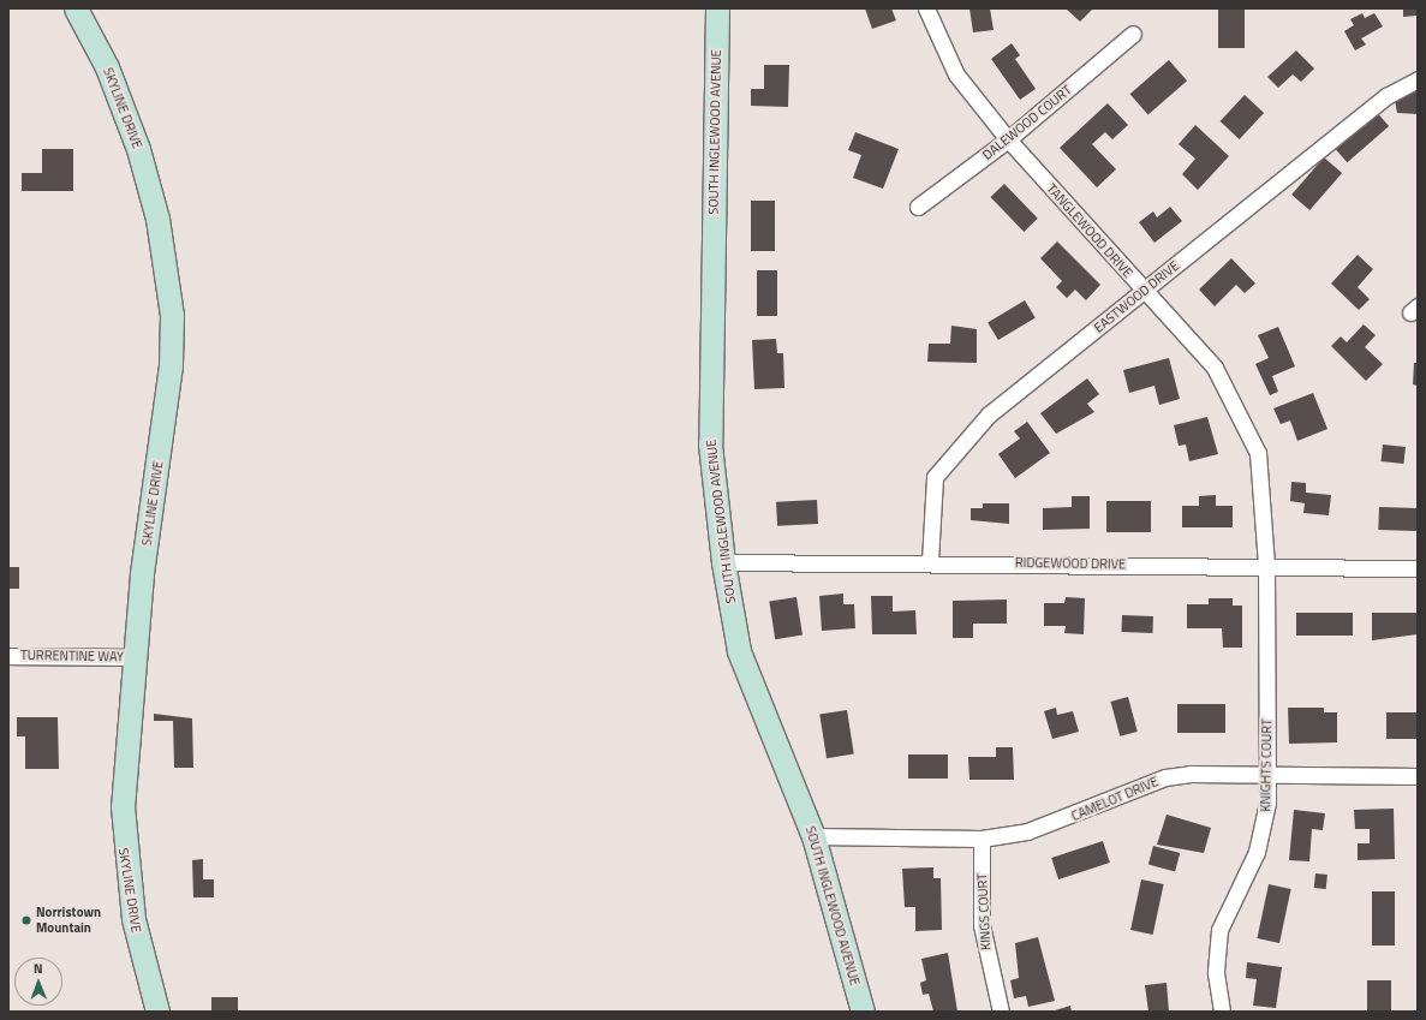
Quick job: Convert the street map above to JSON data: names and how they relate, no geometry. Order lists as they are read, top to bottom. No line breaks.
{"streets":{"street":["SKYLINE DRIVE","DALEWOOD COURT","SOUTH INGLEWOOD AVENUE","TANGLEWOOD DRIVE","EASTWOOD DRIVE","RIDGEWOOD DRIVE","TURRENTINE WAY","KNIGHTS COURT","CAMELOT DRIVE","KINGS COURT"]},"crossings":[["SKYLINE DRIVE","TURRENTINE WAY"],["DALEWOOD COURT","TANGLEWOOD DRIVE"],["SOUTH INGLEWOOD AVENUE","RIDGEWOOD DRIVE"],["SOUTH INGLEWOOD AVENUE","CAMELOT DRIVE"],["TANGLEWOOD DRIVE","EASTWOOD DRIVE"],["TANGLEWOOD DRIVE","RIDGEWOOD DRIVE"],["TANGLEWOOD DRIVE","KNIGHTS COURT"],["EASTWOOD DRIVE","RIDGEWOOD DRIVE"],["RIDGEWOOD DRIVE","KNIGHTS COURT"],["KNIGHTS COURT","CAMELOT DRIVE"],["CAMELOT DRIVE","KINGS COURT"]],"places":["Norristown Mountain"],"north":"top"}
